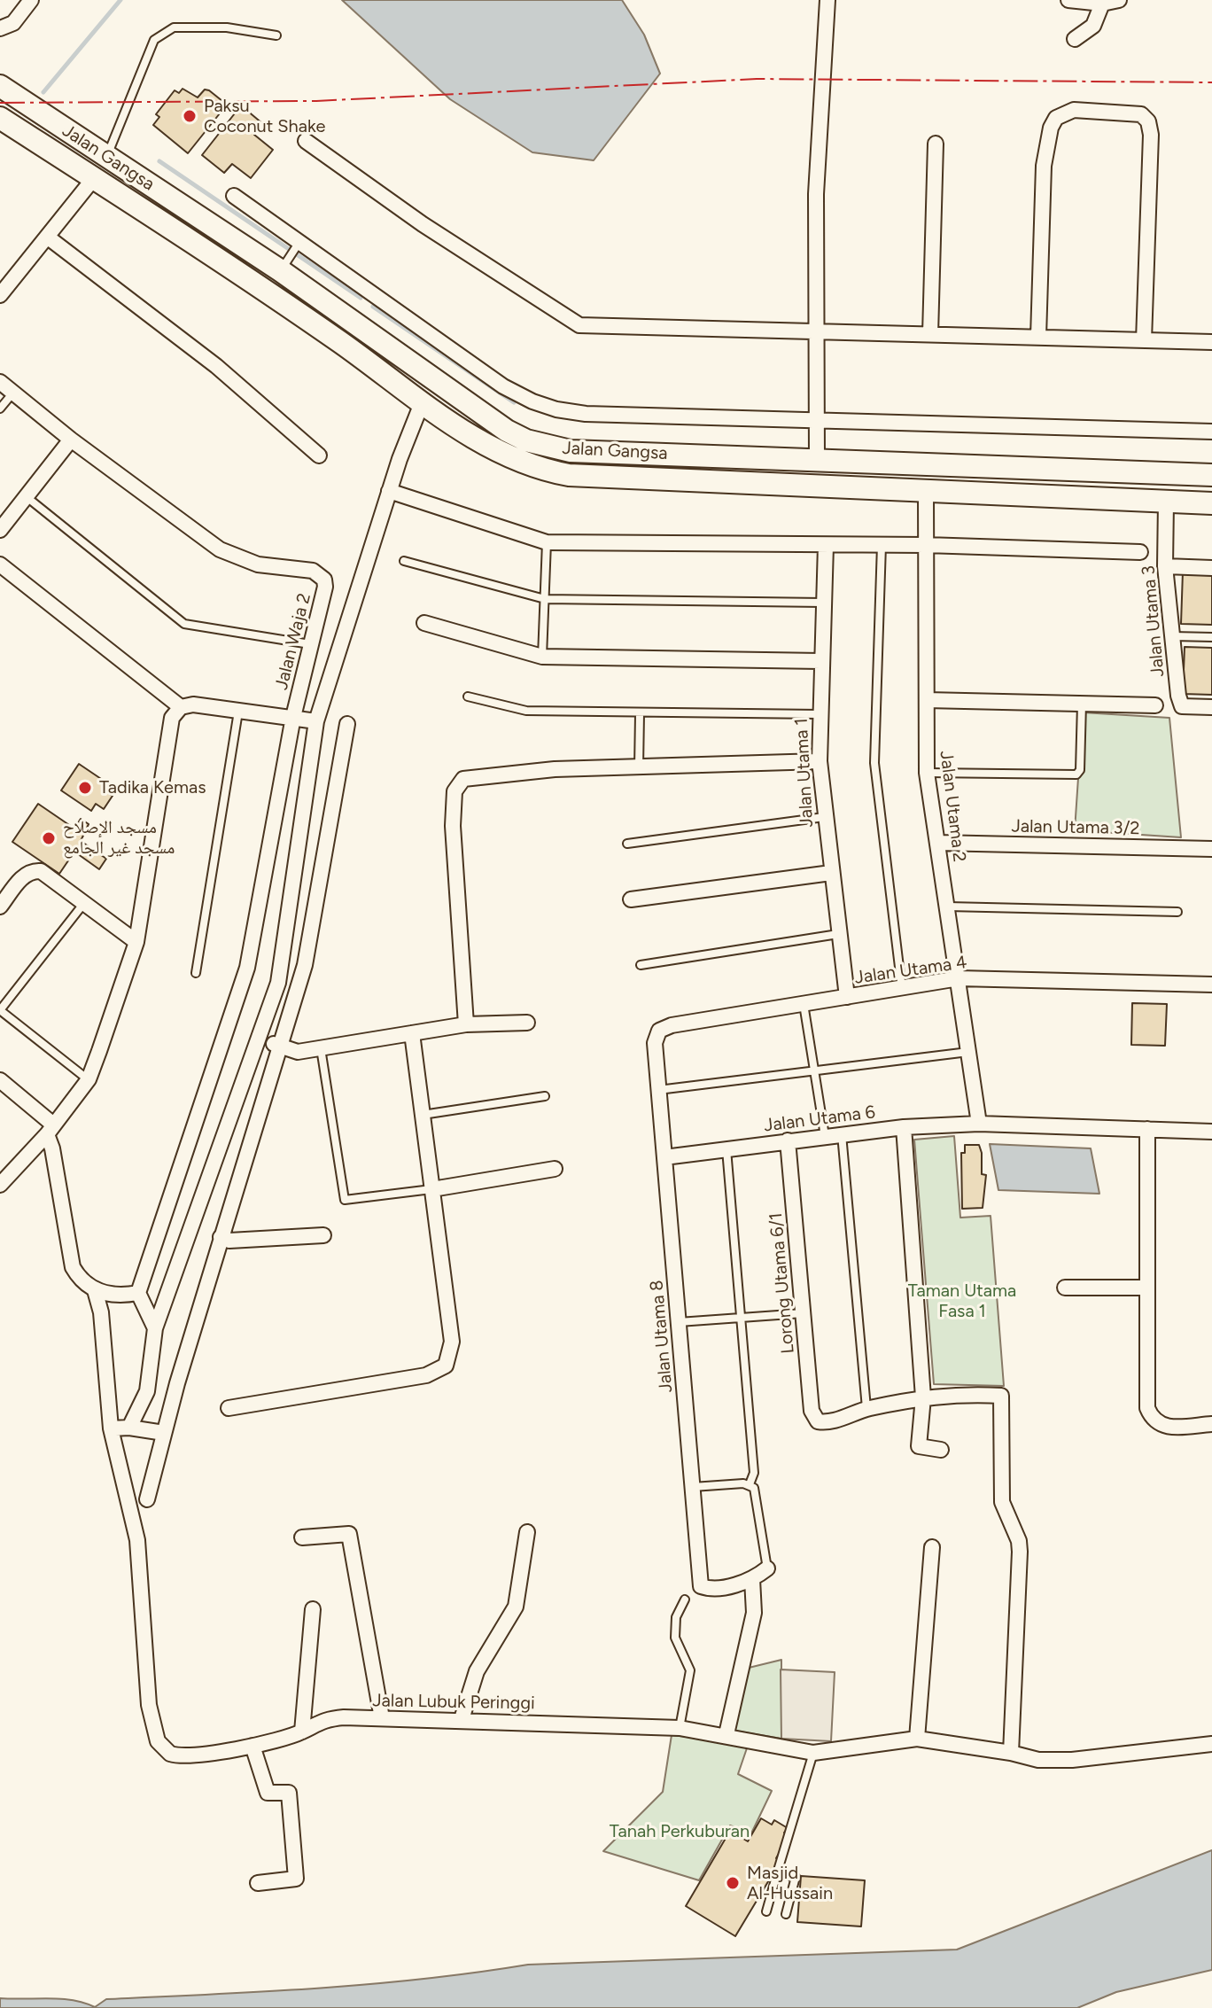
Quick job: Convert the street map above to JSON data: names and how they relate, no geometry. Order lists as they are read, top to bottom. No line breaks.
{"streets":{"main road":["Jalan Gangsa"],"street":["Jalan Utama 3","Jalan Waja 2","Jalan Utama 1","Jalan Utama 2","Jalan Utama 3/2","Jalan Utama 4","Jalan Utama 6","Lorong Utama 6/1","Jalan Utama 8","Jalan Lubuk Peringgi"]},"crossings":[["Jalan Gangsa","Jalan Utama 3"],["Jalan Gangsa","Jalan Utama 2"],["Jalan Utama 1","Jalan Utama 4"],["Jalan Utama 2","Jalan Utama 3/2"],["Jalan Utama 2","Jalan Utama 4"],["Jalan Utama 2","Jalan Utama 6"],["Jalan Utama 4","Jalan Utama 8"],["Jalan Utama 6","Lorong Utama 6/1"],["Jalan Utama 6","Jalan Utama 8"]],"parks":["Taman Utama Fasa 1","Tanah Perkuburan"],"places":["Paksu Coconut Shake","Tadika Kemas","مسجد الإصلاح مسجد غير الجامع","Masjid Al-Hussain"]}
